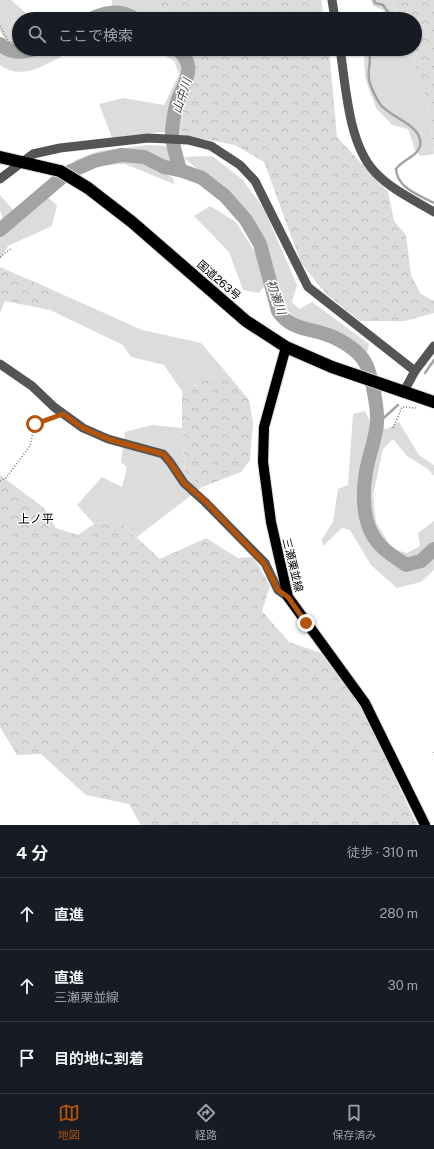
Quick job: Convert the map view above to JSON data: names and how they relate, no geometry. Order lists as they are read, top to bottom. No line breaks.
{"streets":{"highway":["国道263号"],"main road":["三瀬栗並線"]},"crossings":[["国道263号","三瀬栗並線"]],"districts":["上ノ平"],"water":["山中川","初瀬川"],"page":{"search":"ここで検索","heading":["4 分","徒歩 · 310 m"],"list":[["直進","280 m"],["直進","三瀬栗並線","30 m"],"目的地に到着"],"nav":["地図","経路","保存済み"]}}
